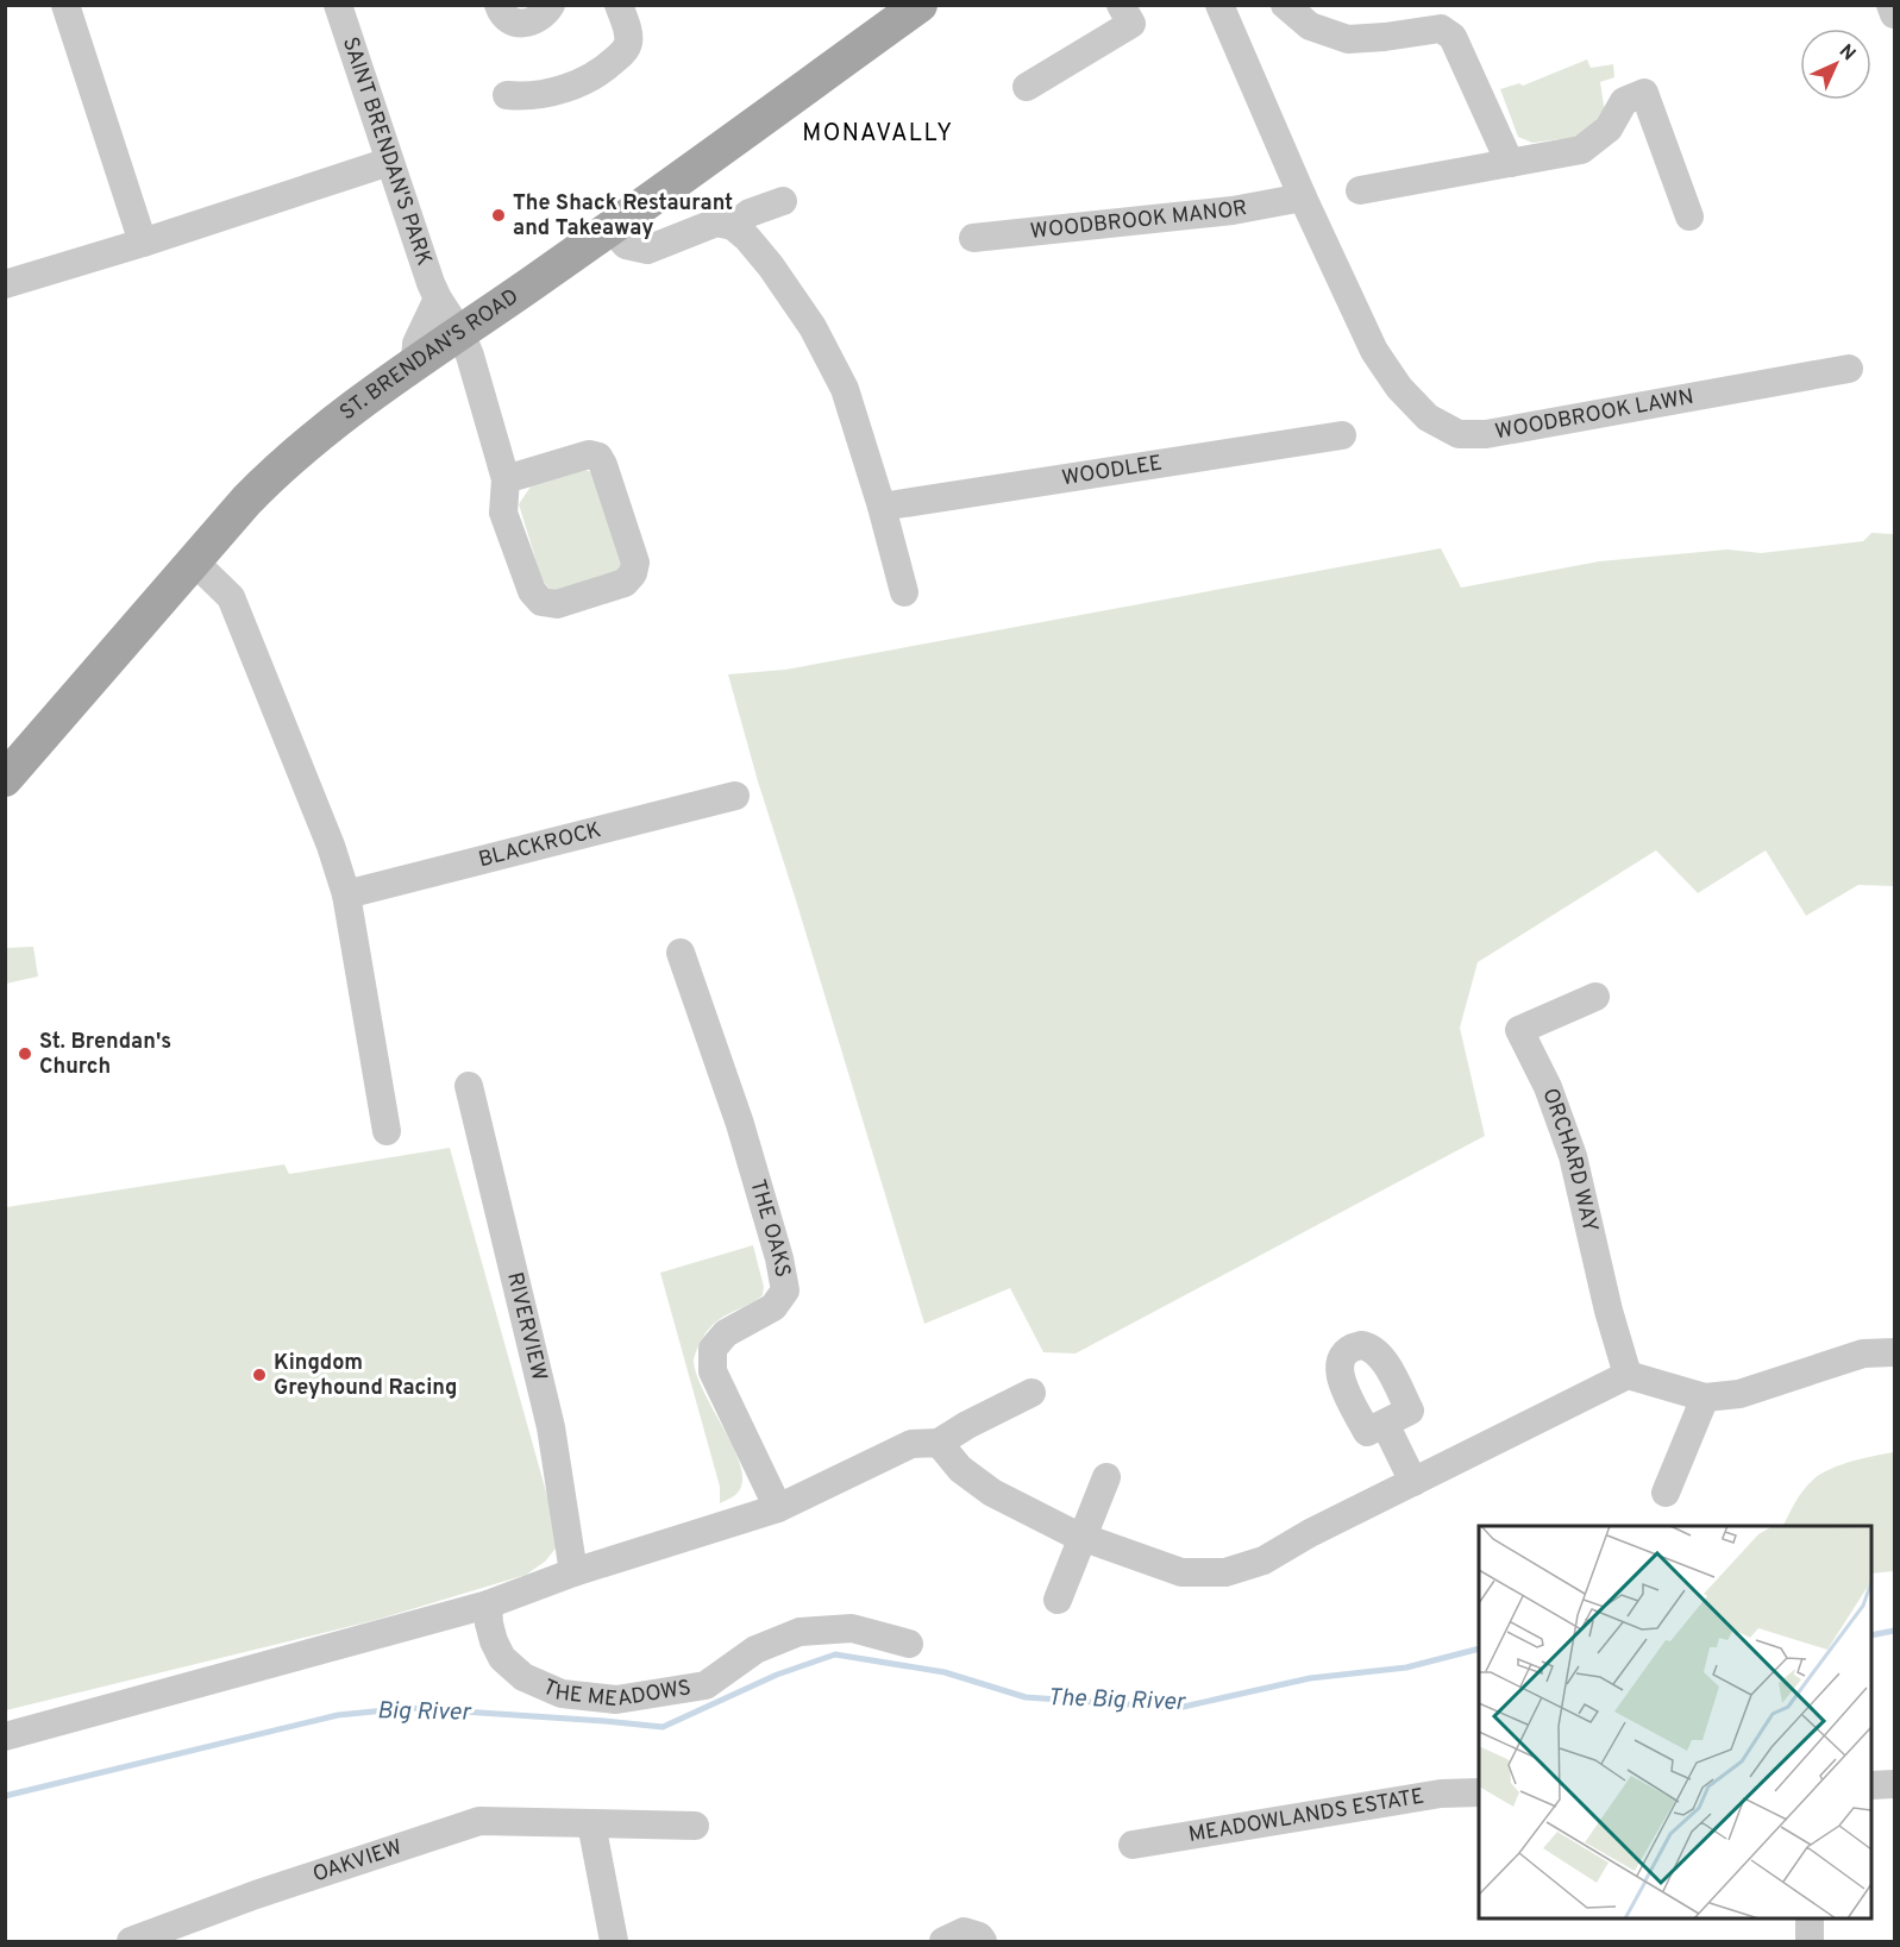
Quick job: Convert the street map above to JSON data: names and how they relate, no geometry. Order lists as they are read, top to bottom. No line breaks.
{"streets":{"main road":["ST. BRENDAN'S ROAD"],"street":["SAINT BRENDAN'S PARK","WOODBROOK MANOR","WOODBROOK LAWN","WOODLEE","BLACKROCK","ORCHARD WAY","THE OAKS","RIVERVIEW","THE MEADOWS","MEADOWLANDS ESTATE","OAKVIEW"]},"crossings":[["SAINT BRENDAN'S PARK","ST. BRENDAN'S ROAD"],["WOODBROOK MANOR","WOODBROOK LAWN"]],"districts":["MONAVALLY"],"water":["The Big River","Big River"],"places":["The Shack Restaurant and Takeaway","St. Brendan's Church","Kingdom Greyhound Racing"],"north":"top right"}
